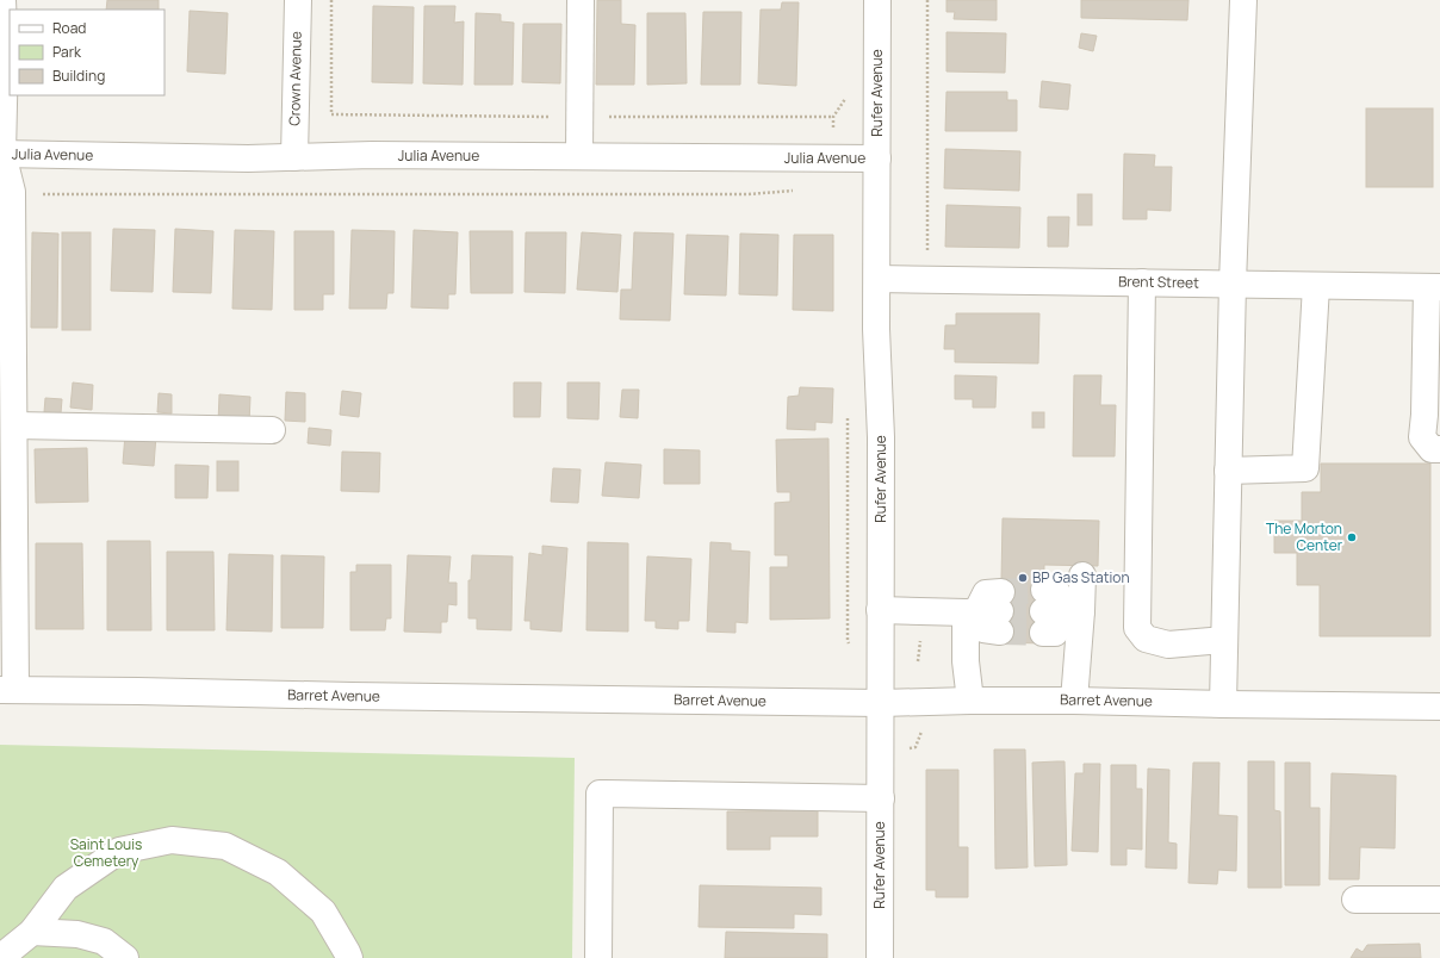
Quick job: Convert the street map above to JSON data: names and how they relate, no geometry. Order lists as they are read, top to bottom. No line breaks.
{"streets":{"street":["Crown Avenue","Rufer Avenue","Julia Avenue","Brent Street","Barret Avenue"]},"crossings":[["Crown Avenue","Julia Avenue"],["Rufer Avenue","Julia Avenue"],["Rufer Avenue","Brent Street"],["Rufer Avenue","Barret Avenue"]],"parks":["Saint Louis Cemetery"],"places":["The Morton Center","BP Gas Station"],"legend":["Road","Park","Building"]}
